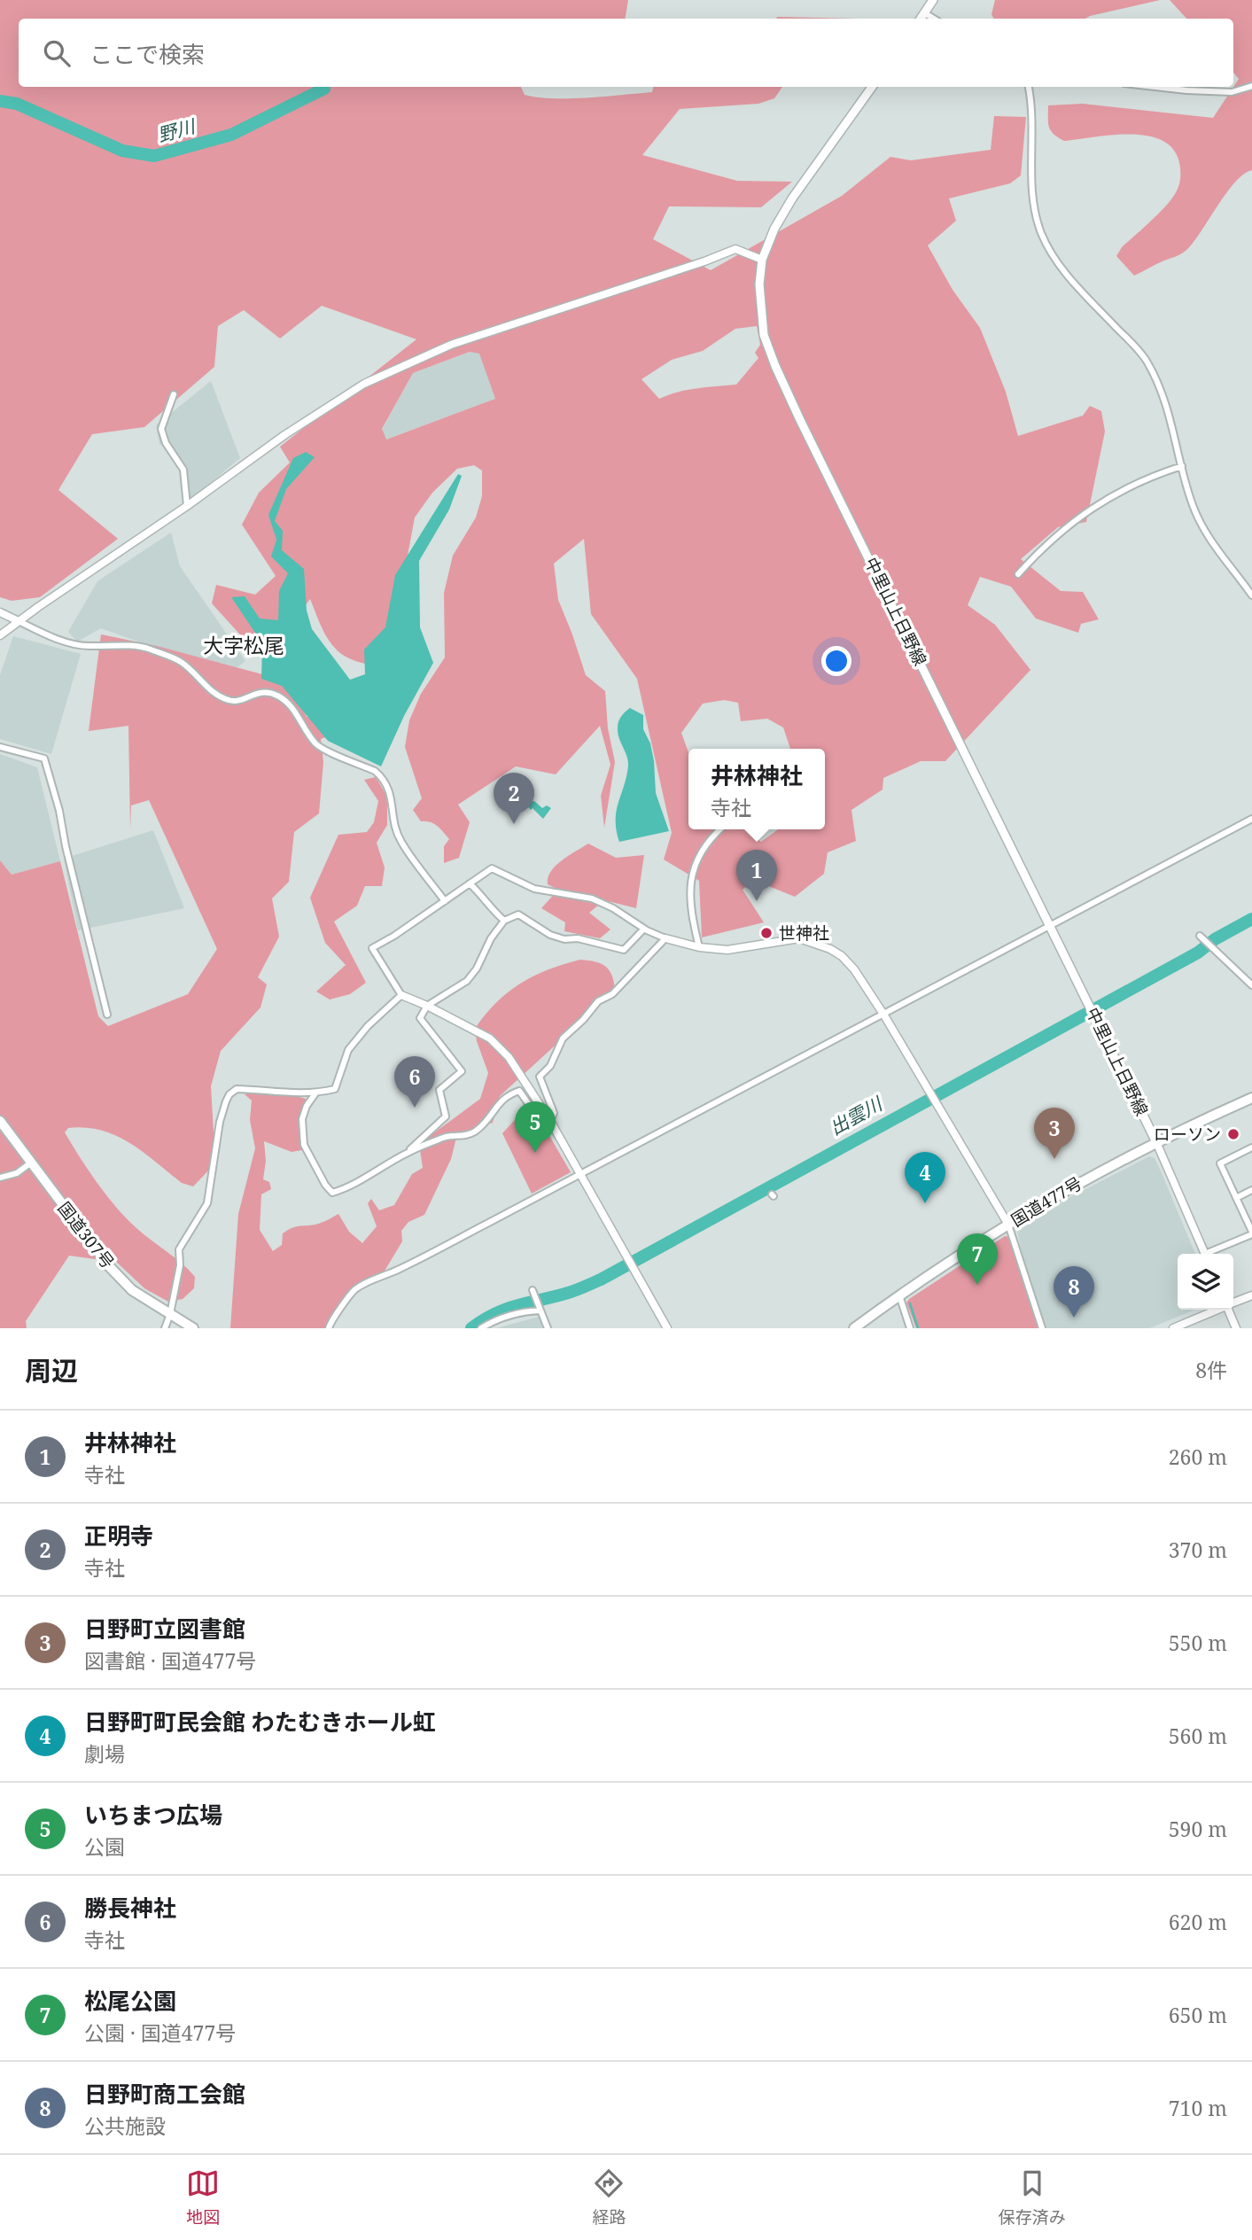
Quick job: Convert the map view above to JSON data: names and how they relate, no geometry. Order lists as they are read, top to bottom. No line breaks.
{"streets":{"highway":["国道477号","国道307号"],"main road":["中里山上日野線"]},"crossings":[["中里山上日野線","国道477号"]],"districts":["大字松尾"],"water":["野川","出雲川"],"places":["世神社","ローソン"],"page":{"search":"ここで検索","popup":["井林神社","寺社"],"pins":["2","1","6","5","3","4","7","8"],"heading":["周辺","8件"],"list":[{"mark":"1","name":"井林神社","note":"寺社","value":"260 m"},{"mark":"2","name":"正明寺","note":"寺社","value":"370 m"},{"mark":"3","name":"日野町立図書館","note":"図書館 · 国道477号","value":"550 m"},{"mark":"4","name":"日野町町民会館 わたむきホール虹","note":"劇場","value":"560 m"},{"mark":"5","name":"いちまつ広場","note":"公園","value":"590 m"},{"mark":"6","name":"勝長神社","note":"寺社","value":"620 m"},{"mark":"7","name":"松尾公園","note":"公園 · 国道477号","value":"650 m"},{"mark":"8","name":"日野町商工会館","note":"公共施設","value":"710 m"}],"nav":["地図","経路","保存済み"]}}
